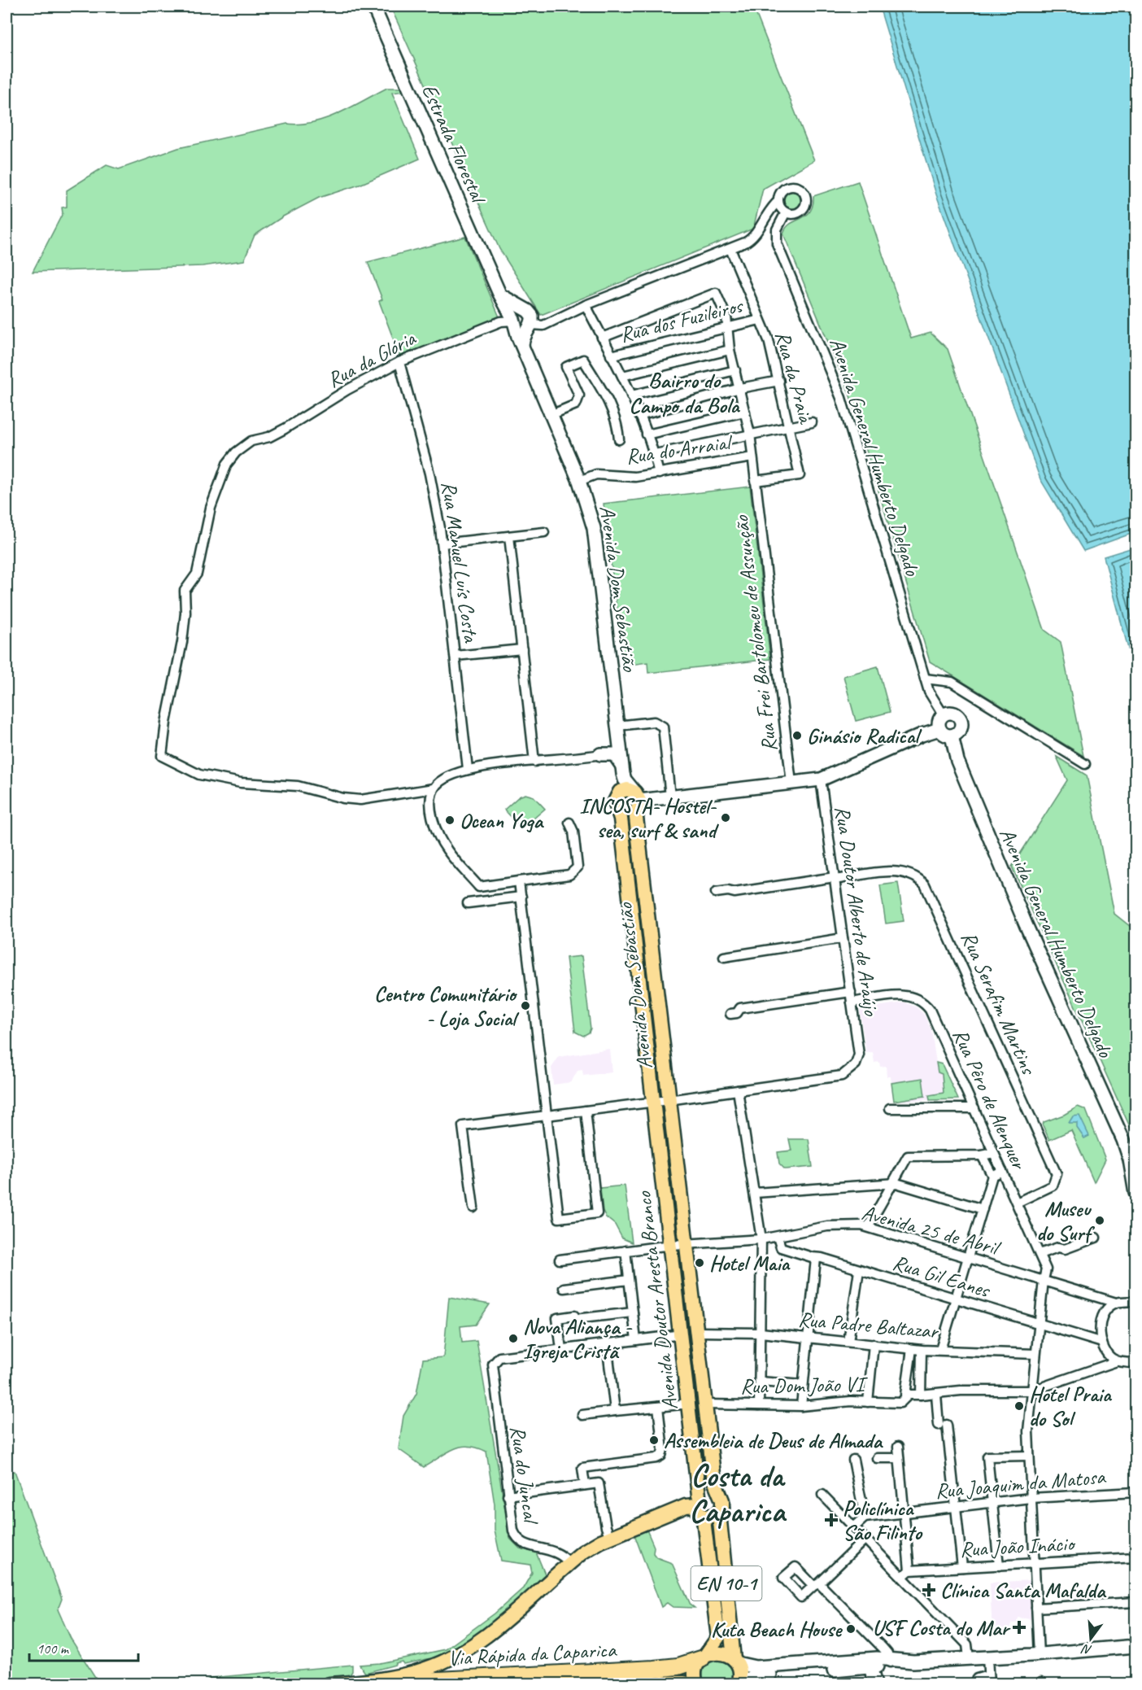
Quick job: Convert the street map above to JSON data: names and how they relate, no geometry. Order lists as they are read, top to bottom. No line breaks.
{"streets":{"highway":["Via Rápida da Caparica"],"main road":["Estrada Florestal","Avenida General Humberto Delgado","Avenida Dom Sebastião","Avenida Doutor Aresta Branco","EN 10-1"],"street":["Rua dos Fuzileiros","Rua da Glória","Rua da Praia","Rua do Arraial","Rua Manuel Luís Costa","Rua Frei Bartolomeu de Assunção","Rua Doutor Alberto de Araújo","Rua Serafim Martins","Rua Pêro de Alenquer","Avenida 25 de Abril","Rua Gil Eanes","Rua Padre Baltazar","Rua Dom João VI","Rua do Juncal","Rua Joaquim da Matosa","Rua João Inácio"]},"crossings":[["Estrada Florestal","Rua da Glória"],["Estrada Florestal","Avenida Dom Sebastião"],["Rua dos Fuzileiros","Rua da Praia"],["Rua dos Fuzileiros","Rua Frei Bartolomeu de Assunção"],["Rua da Glória","Rua Manuel Luís Costa"],["Rua da Glória","Avenida Dom Sebastião"],["Rua da Praia","Rua Frei Bartolomeu de Assunção"],["Rua do Arraial","Avenida Dom Sebastião"],["Rua do Arraial","Rua Frei Bartolomeu de Assunção"],["Avenida Dom Sebastião","Avenida Doutor Aresta Branco"],["Rua Doutor Alberto de Araújo","Rua Serafim Martins"],["Rua Doutor Alberto de Araújo","Rua Pêro de Alenquer"],["Rua Serafim Martins","Rua Pêro de Alenquer"],["Rua Pêro de Alenquer","Avenida 25 de Abril"],["Rua Pêro de Alenquer","Rua Gil Eanes"],["Rua Pêro de Alenquer","Rua Padre Baltazar"],["Rua Pêro de Alenquer","Rua Joaquim da Matosa"],["Rua Pêro de Alenquer","Rua João Inácio"],["Avenida 25 de Abril","Rua Gil Eanes"],["Avenida 25 de Abril","Avenida Doutor Aresta Branco"],["Avenida Doutor Aresta Branco","Rua Padre Baltazar"],["Avenida Doutor Aresta Branco","Rua Dom João VI"],["Avenida Doutor Aresta Branco","EN 10-1"],["EN 10-1","Via Rápida da Caparica"]],"districts":["Bairro do Campo da Bola","Costa da Caparica"],"places":{"other":["Ginásio Radical","INCOSTA- Hostel- sea, surf & sand","Ocean Yoga","Centro Comunitário - Loja Social","Museu do Surf","Hotel Maia","Nova Aliança - Igreja Cristã","Hotel Praia do Sol","Assembleia de Deus de Almada","Kuta Beach House"],"health":["Policlínica São Filinto","Clínica Santa Mafalda","USF Costa do Mar"]},"scale_bar":"100 m","north":"bottom"}
